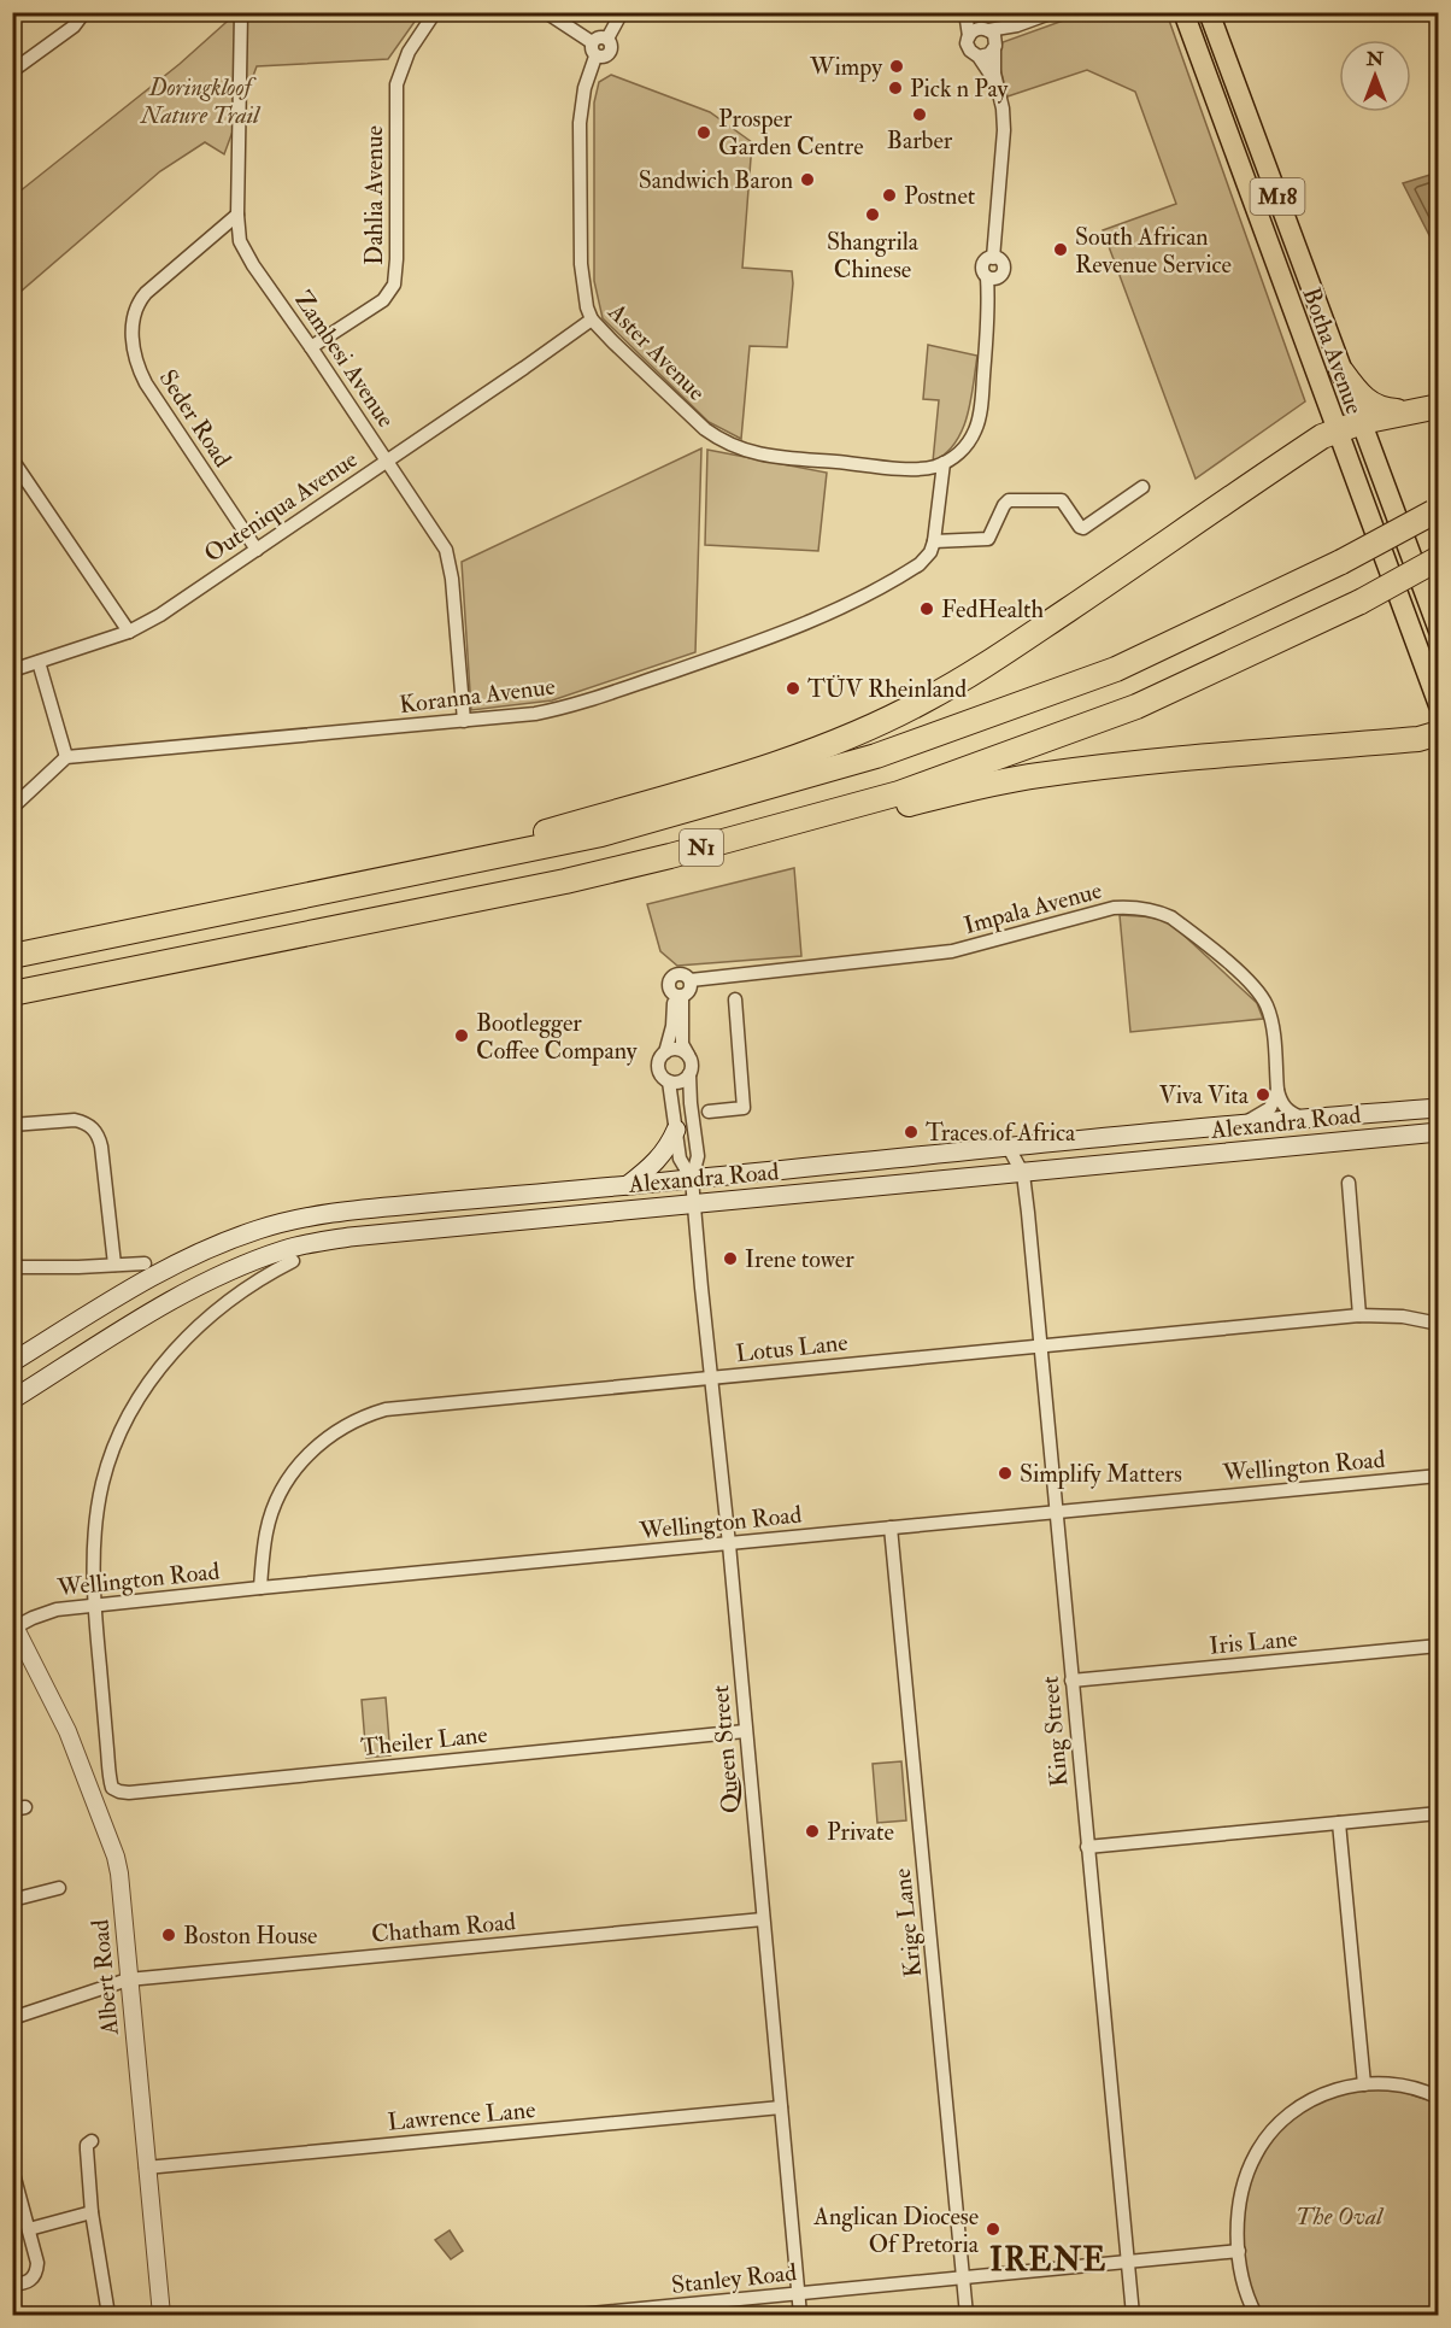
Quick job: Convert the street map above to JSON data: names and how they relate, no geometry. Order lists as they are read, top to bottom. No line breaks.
{"streets":{"highway":["N1"],"main road":["M18","Botha Avenue","Alexandra Road"],"street":["Dahlia Avenue","Aster Avenue","Zambesi Avenue","Seder Road","Outeniqua Avenue","Koranna Avenue","Impala Avenue","Lotus Lane","Wellington Road","Iris Lane","King Street","Theiler Lane","Queen Street","Krige Lane","Chatham Road","Albert Road","Lawrence Lane","Stanley Road"]},"crossings":[["Dahlia Avenue","Zambesi Avenue"],["Aster Avenue","Outeniqua Avenue"],["Zambesi Avenue","Seder Road"],["Zambesi Avenue","Outeniqua Avenue"],["Zambesi Avenue","Koranna Avenue"],["Seder Road","Outeniqua Avenue"],["Alexandra Road","King Street"],["Alexandra Road","Queen Street"],["Lotus Lane","Wellington Road"],["Lotus Lane","King Street"],["Lotus Lane","Queen Street"],["Wellington Road","King Street"],["Wellington Road","Theiler Lane"],["Wellington Road","Queen Street"],["Wellington Road","Krige Lane"],["Wellington Road","Albert Road"],["Iris Lane","King Street"],["King Street","Stanley Road"],["Theiler Lane","Queen Street"],["Queen Street","Chatham Road"],["Queen Street","Lawrence Lane"],["Queen Street","Stanley Road"],["Krige Lane","Stanley Road"],["Chatham Road","Albert Road"],["Albert Road","Lawrence Lane"]],"districts":["IRENE"],"parks":["Doringkloof Nature Trail","The Oval"],"places":["Wimpy","Pick n Pay","Barber","Prosper Garden Centre","Sandwich Baron","Postnet","Shangrila Chinese","South African Revenue Service","FedHealth","TÜV Rheinland","Bootlegger Coffee Company","Viva Vita","Traces of Africa","Irene tower","Simplify Matters","Private","Boston House","Anglican Diocese Of Pretoria"],"north":"top"}
